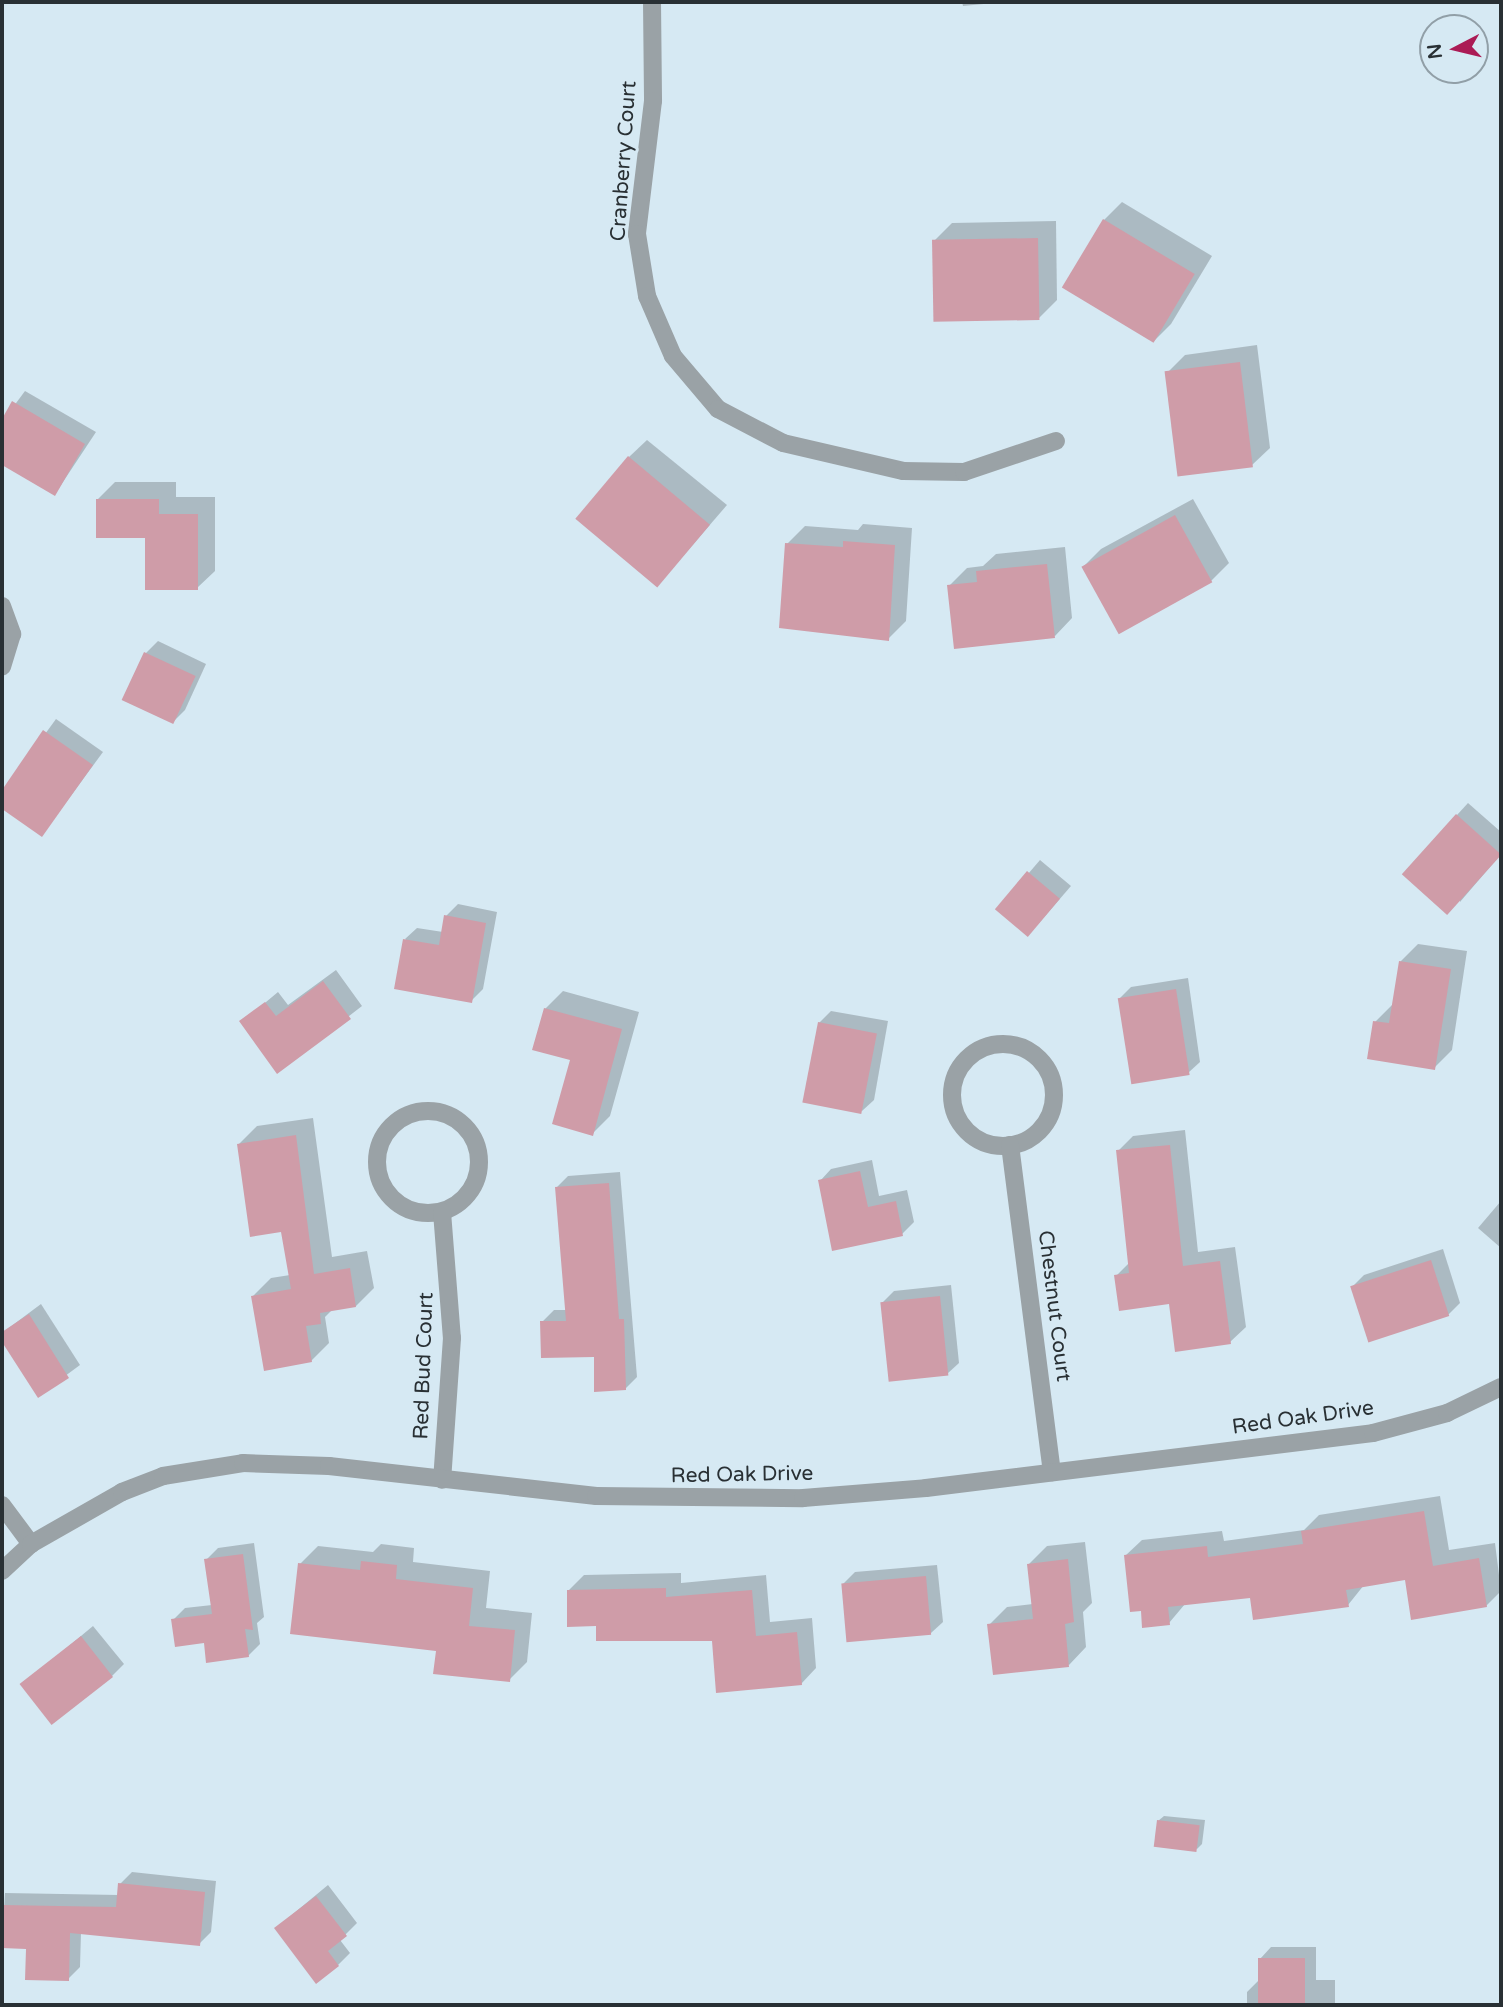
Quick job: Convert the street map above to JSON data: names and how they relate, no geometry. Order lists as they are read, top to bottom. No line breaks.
{"streets":{"street":["Cranberry Court","Chestnut Court","Red Bud Court","Red Oak Drive"]},"crossings":[["Chestnut Court","Red Oak Drive"],["Red Bud Court","Red Oak Drive"]],"north":"left"}
